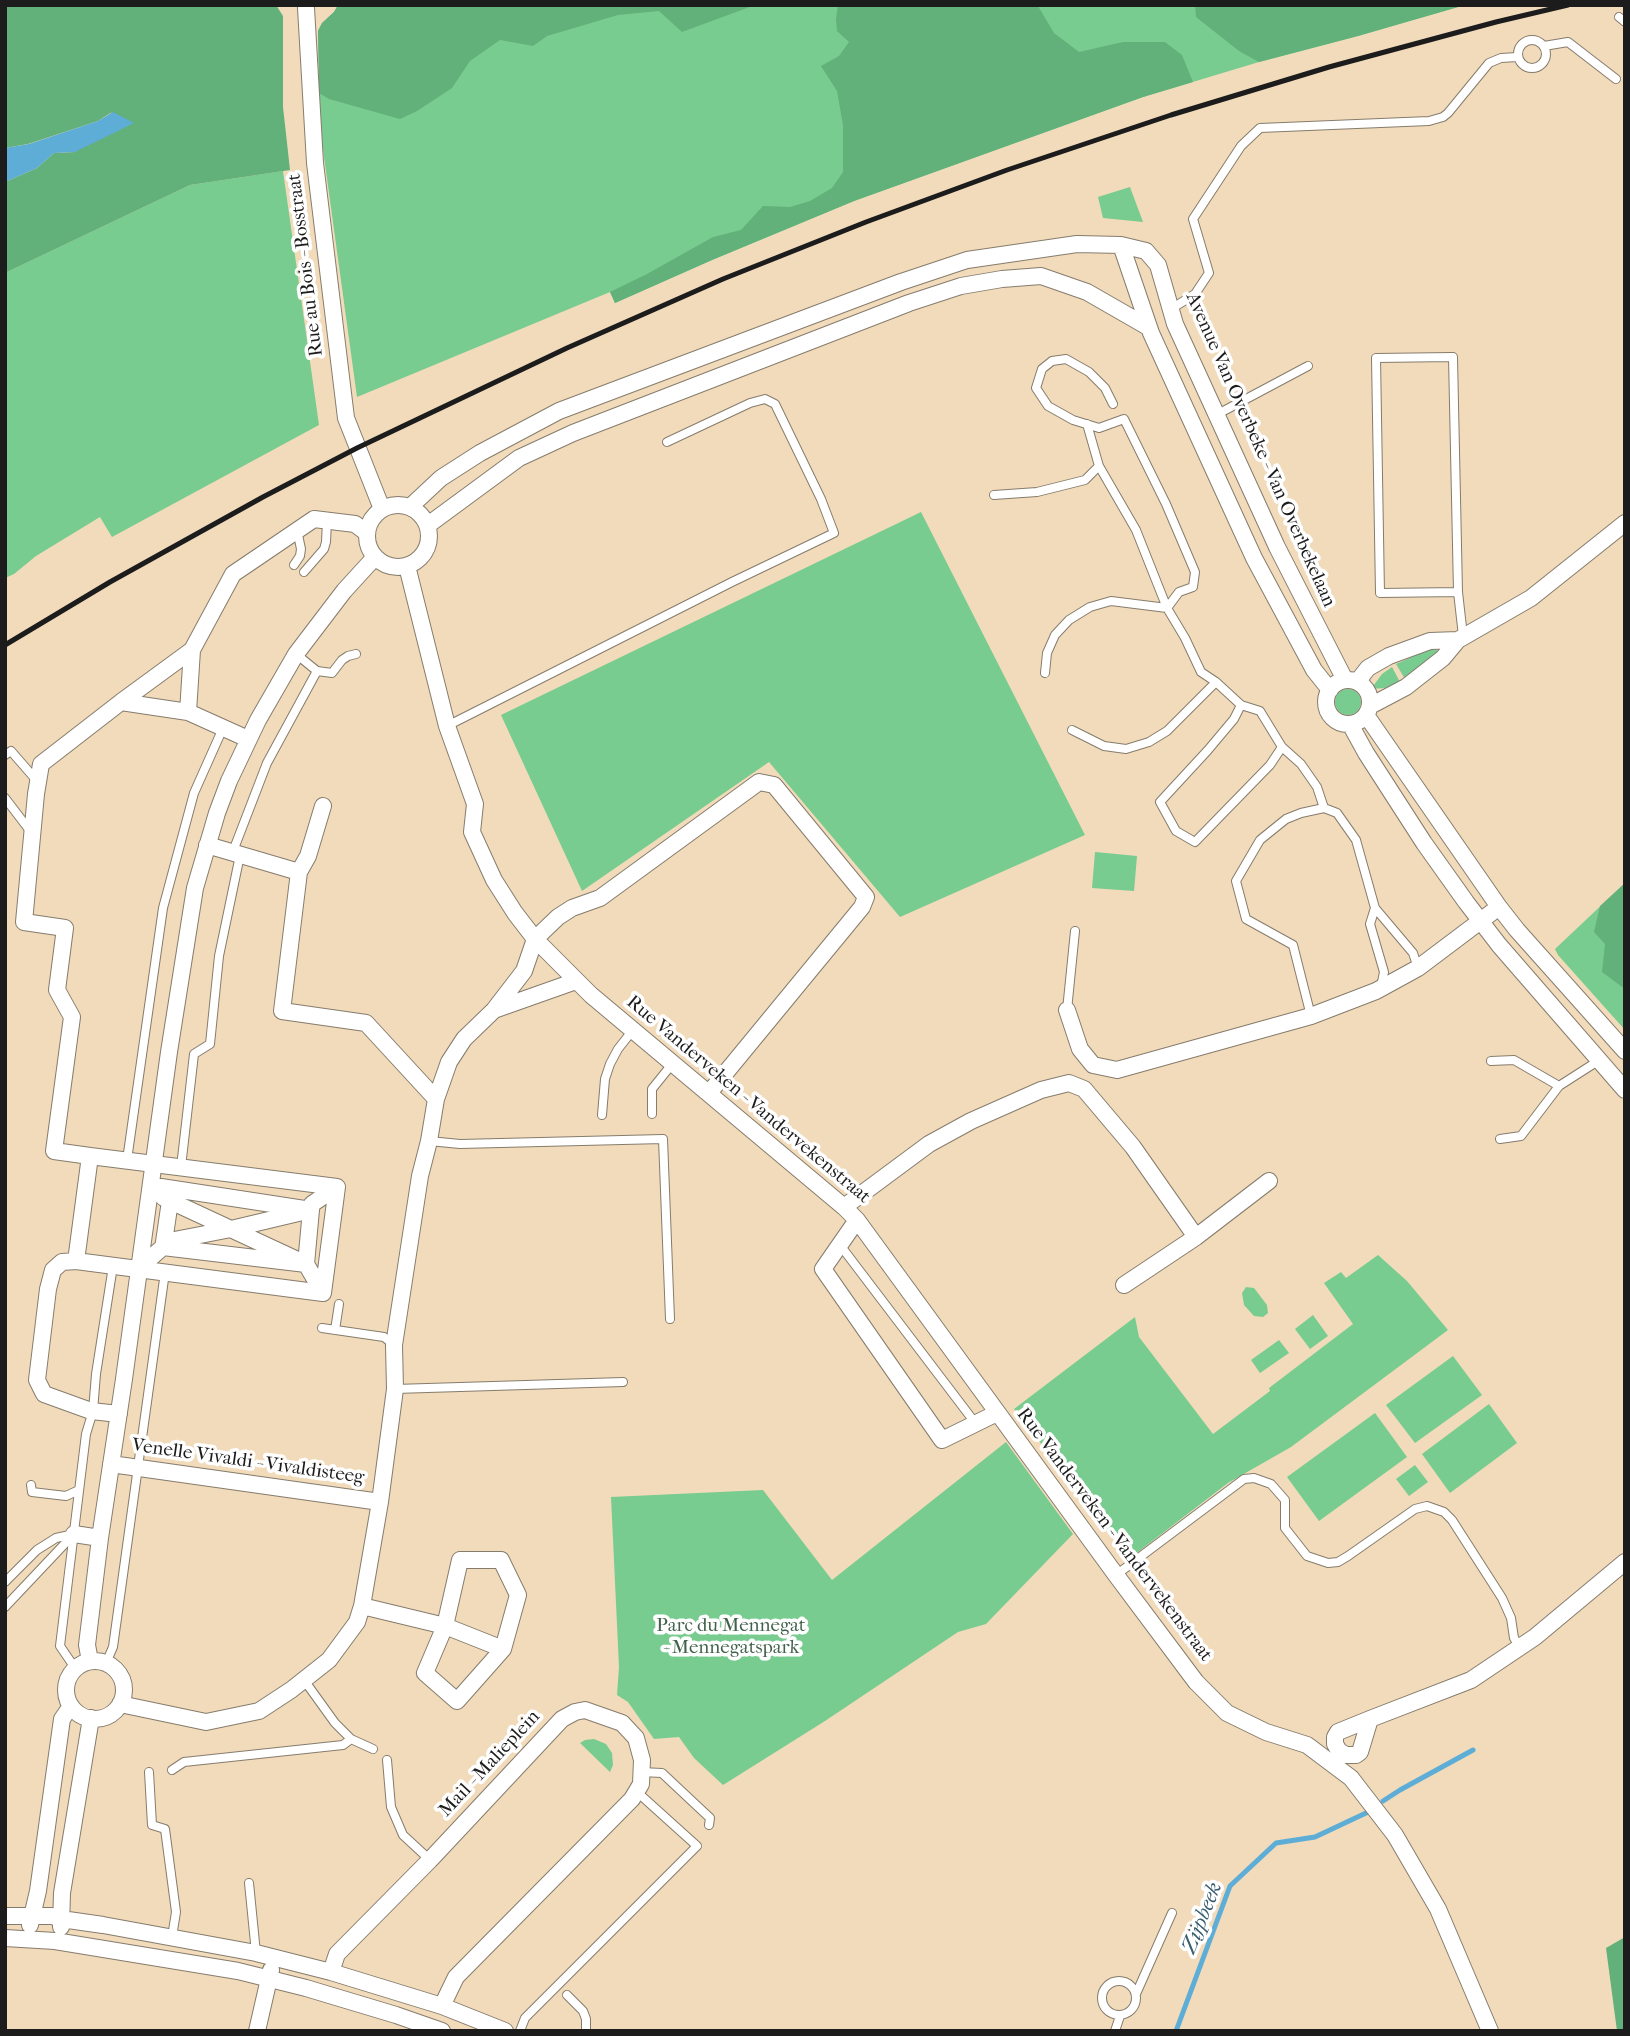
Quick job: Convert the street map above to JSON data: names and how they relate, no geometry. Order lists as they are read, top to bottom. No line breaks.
{"streets":{"street":["Rue au Bois - Bosstraat","Avenue Van Overbeke - Van Overbekelaan","Rue Vanderveken - Vandervekenstraat","Venelle Vivaldi - Vivaldisteeg","Mail - Malieplein"]},"crossings":[["Rue au Bois - Bosstraat","Rue Vanderveken - Vandervekenstraat"]],"water":["Zijpbeek"],"parks":["Parc du Mennegat - Mennegatspark"]}
